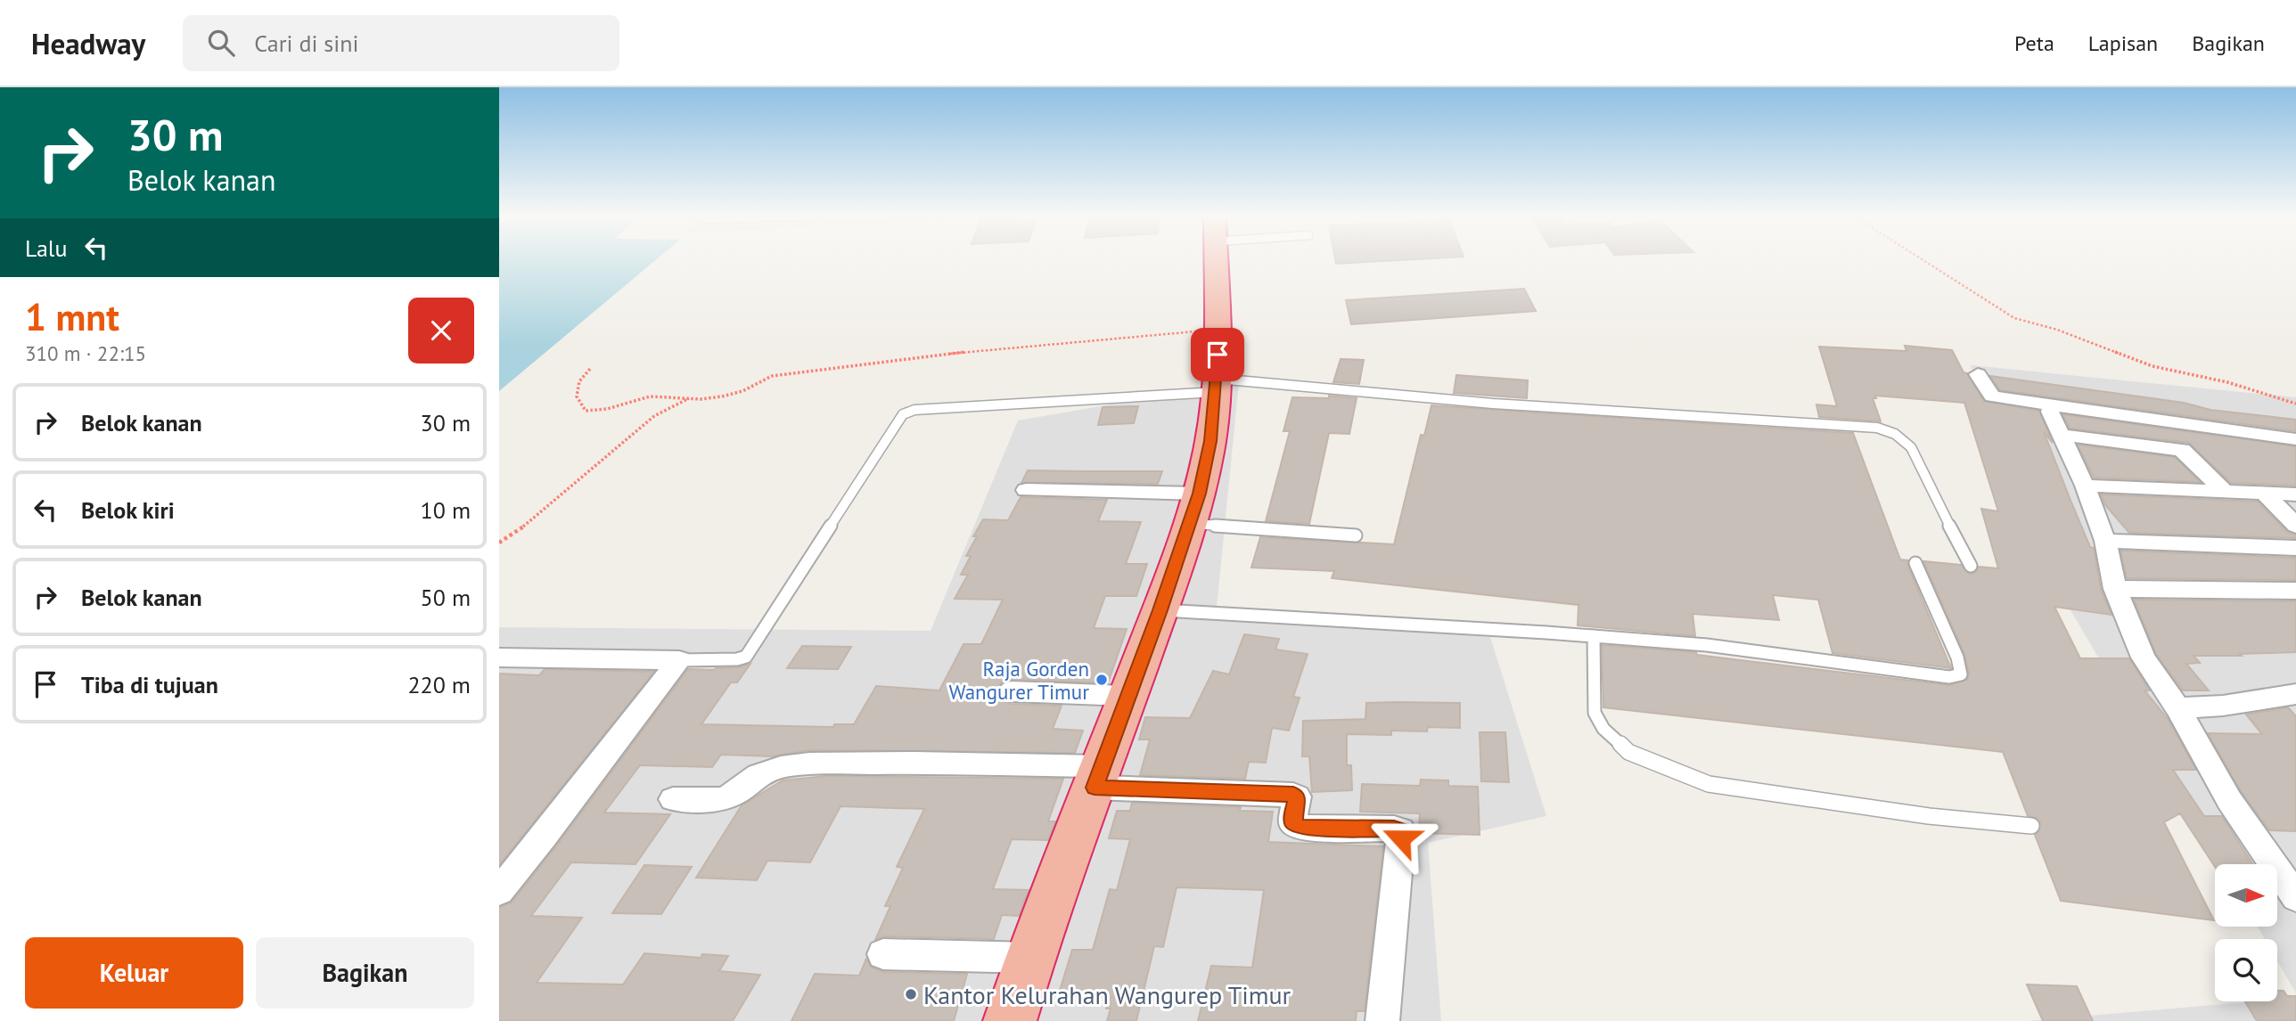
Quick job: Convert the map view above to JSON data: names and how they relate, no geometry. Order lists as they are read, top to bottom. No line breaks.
{"places":["Raja Gorden Wangurer Timur","Kantor Kelurahan Wangurep Timur"],"north":"right","page":{"header":"Headway","search":"Cari di sini","nav":["Peta","Lapisan","Bagikan"],"turn":["30 m","Belok kanan"],"then":"Lalu","heading":["1 mnt","310 m · 22:15"],"list":[{"name":"Belok kanan","value":"30 m"},{"name":"Belok kiri","value":"10 m"},{"name":"Belok kanan","value":"50 m"},{"name":"Tiba di tujuan","value":"220 m"}],"buttons":["Keluar","Bagikan"]}}
